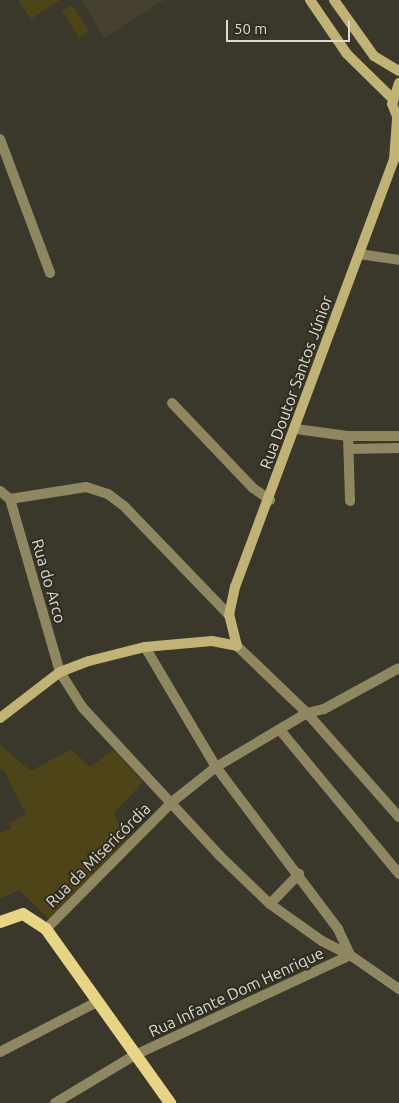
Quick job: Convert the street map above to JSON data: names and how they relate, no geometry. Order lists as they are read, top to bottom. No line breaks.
{"streets":{"street":["Rua Doutor Santos Júnior","Rua do Arco","Rua da Misericórdia","Rua Infante Dom Henrique"]},"crossings":[["Rua do Arco","Rua da Misericórdia"],["Rua do Arco","Rua Infante Dom Henrique"]],"scale_bar":"50 m"}
